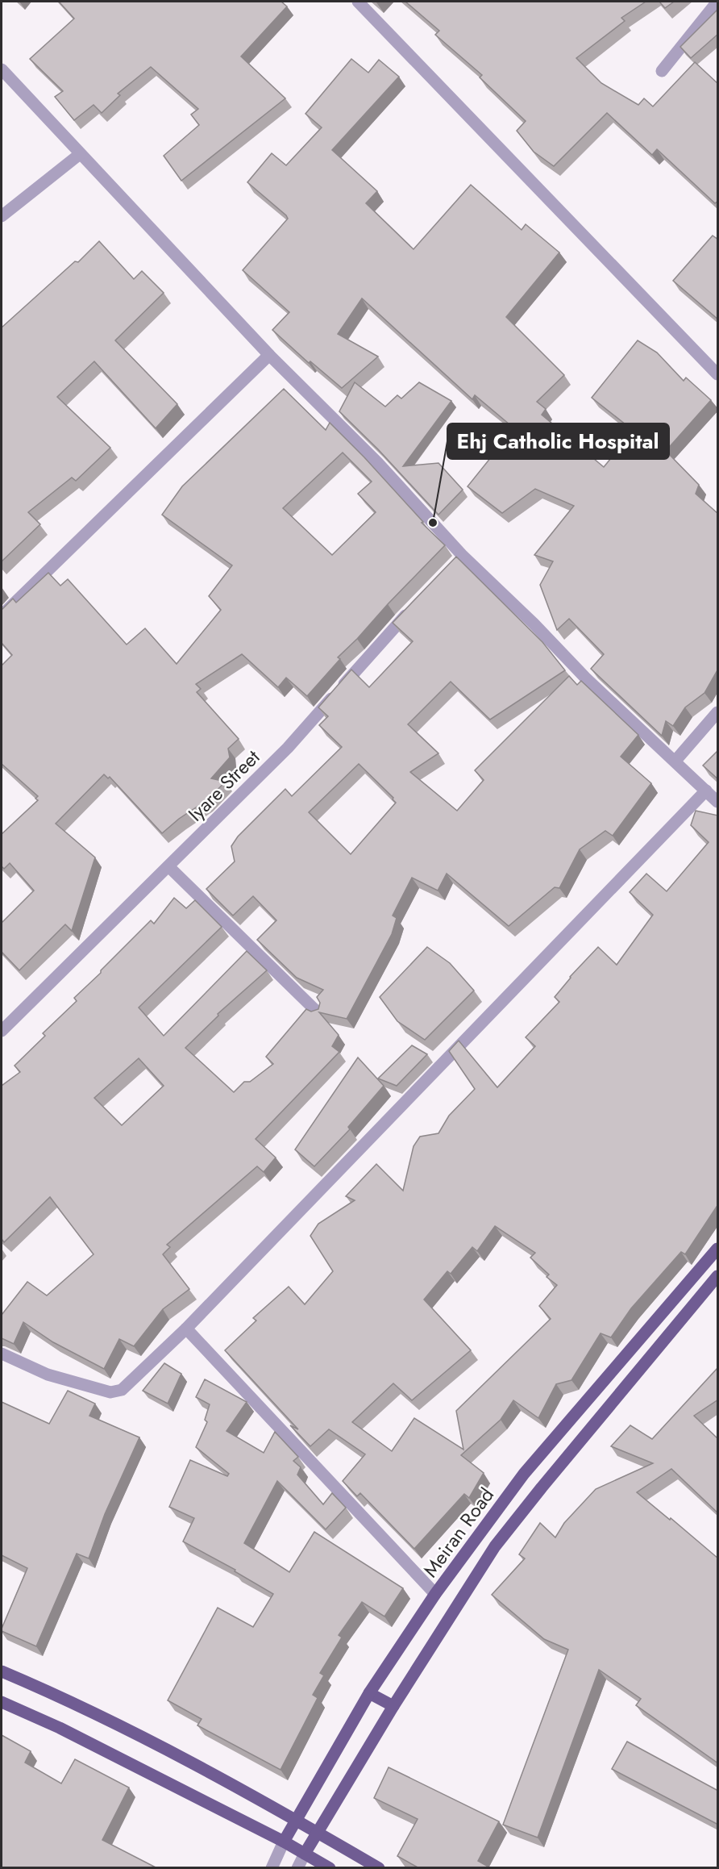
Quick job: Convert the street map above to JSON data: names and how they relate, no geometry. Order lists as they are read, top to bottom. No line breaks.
{"streets":{"main road":["Meiran Road"],"street":["Iyare Street"]},"places":["Ehj Catholic Hospital"]}
